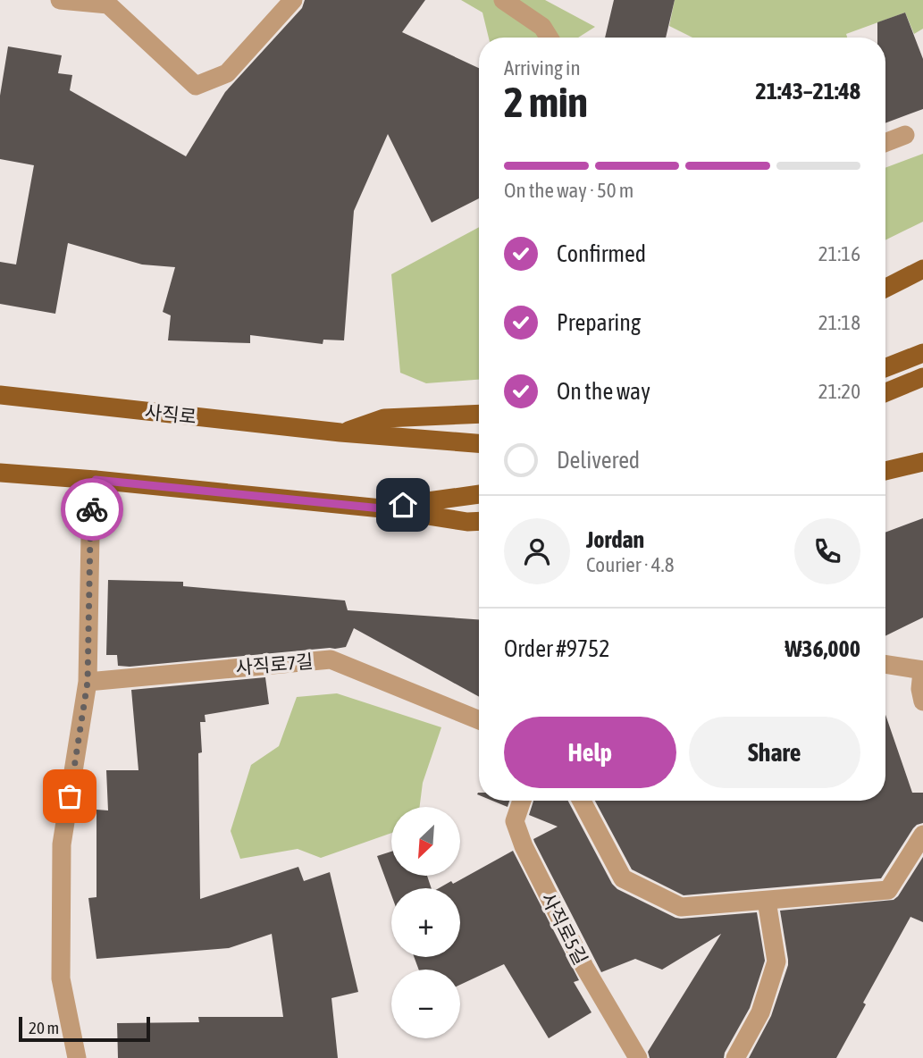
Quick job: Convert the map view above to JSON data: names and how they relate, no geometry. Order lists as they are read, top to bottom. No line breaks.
{"streets":{"main road":["사직로"],"street":["사직로7길","사직로5길"]},"scale_bar":"20 m","north":"bottom left","page":{"heading":["2 min","Arriving in","21:43–21:48"],"panel":["Jordan","Courier · 4.8","Order #9752","₩36,000"],"bar":"On the way · 50 m","list":[["Confirmed","21:16"],["Preparing","21:18"],["On the way","21:20"],"Delivered"],"buttons":["Help","Share"],"map_buttons":["+","−"],"scale":"20 m"}}
